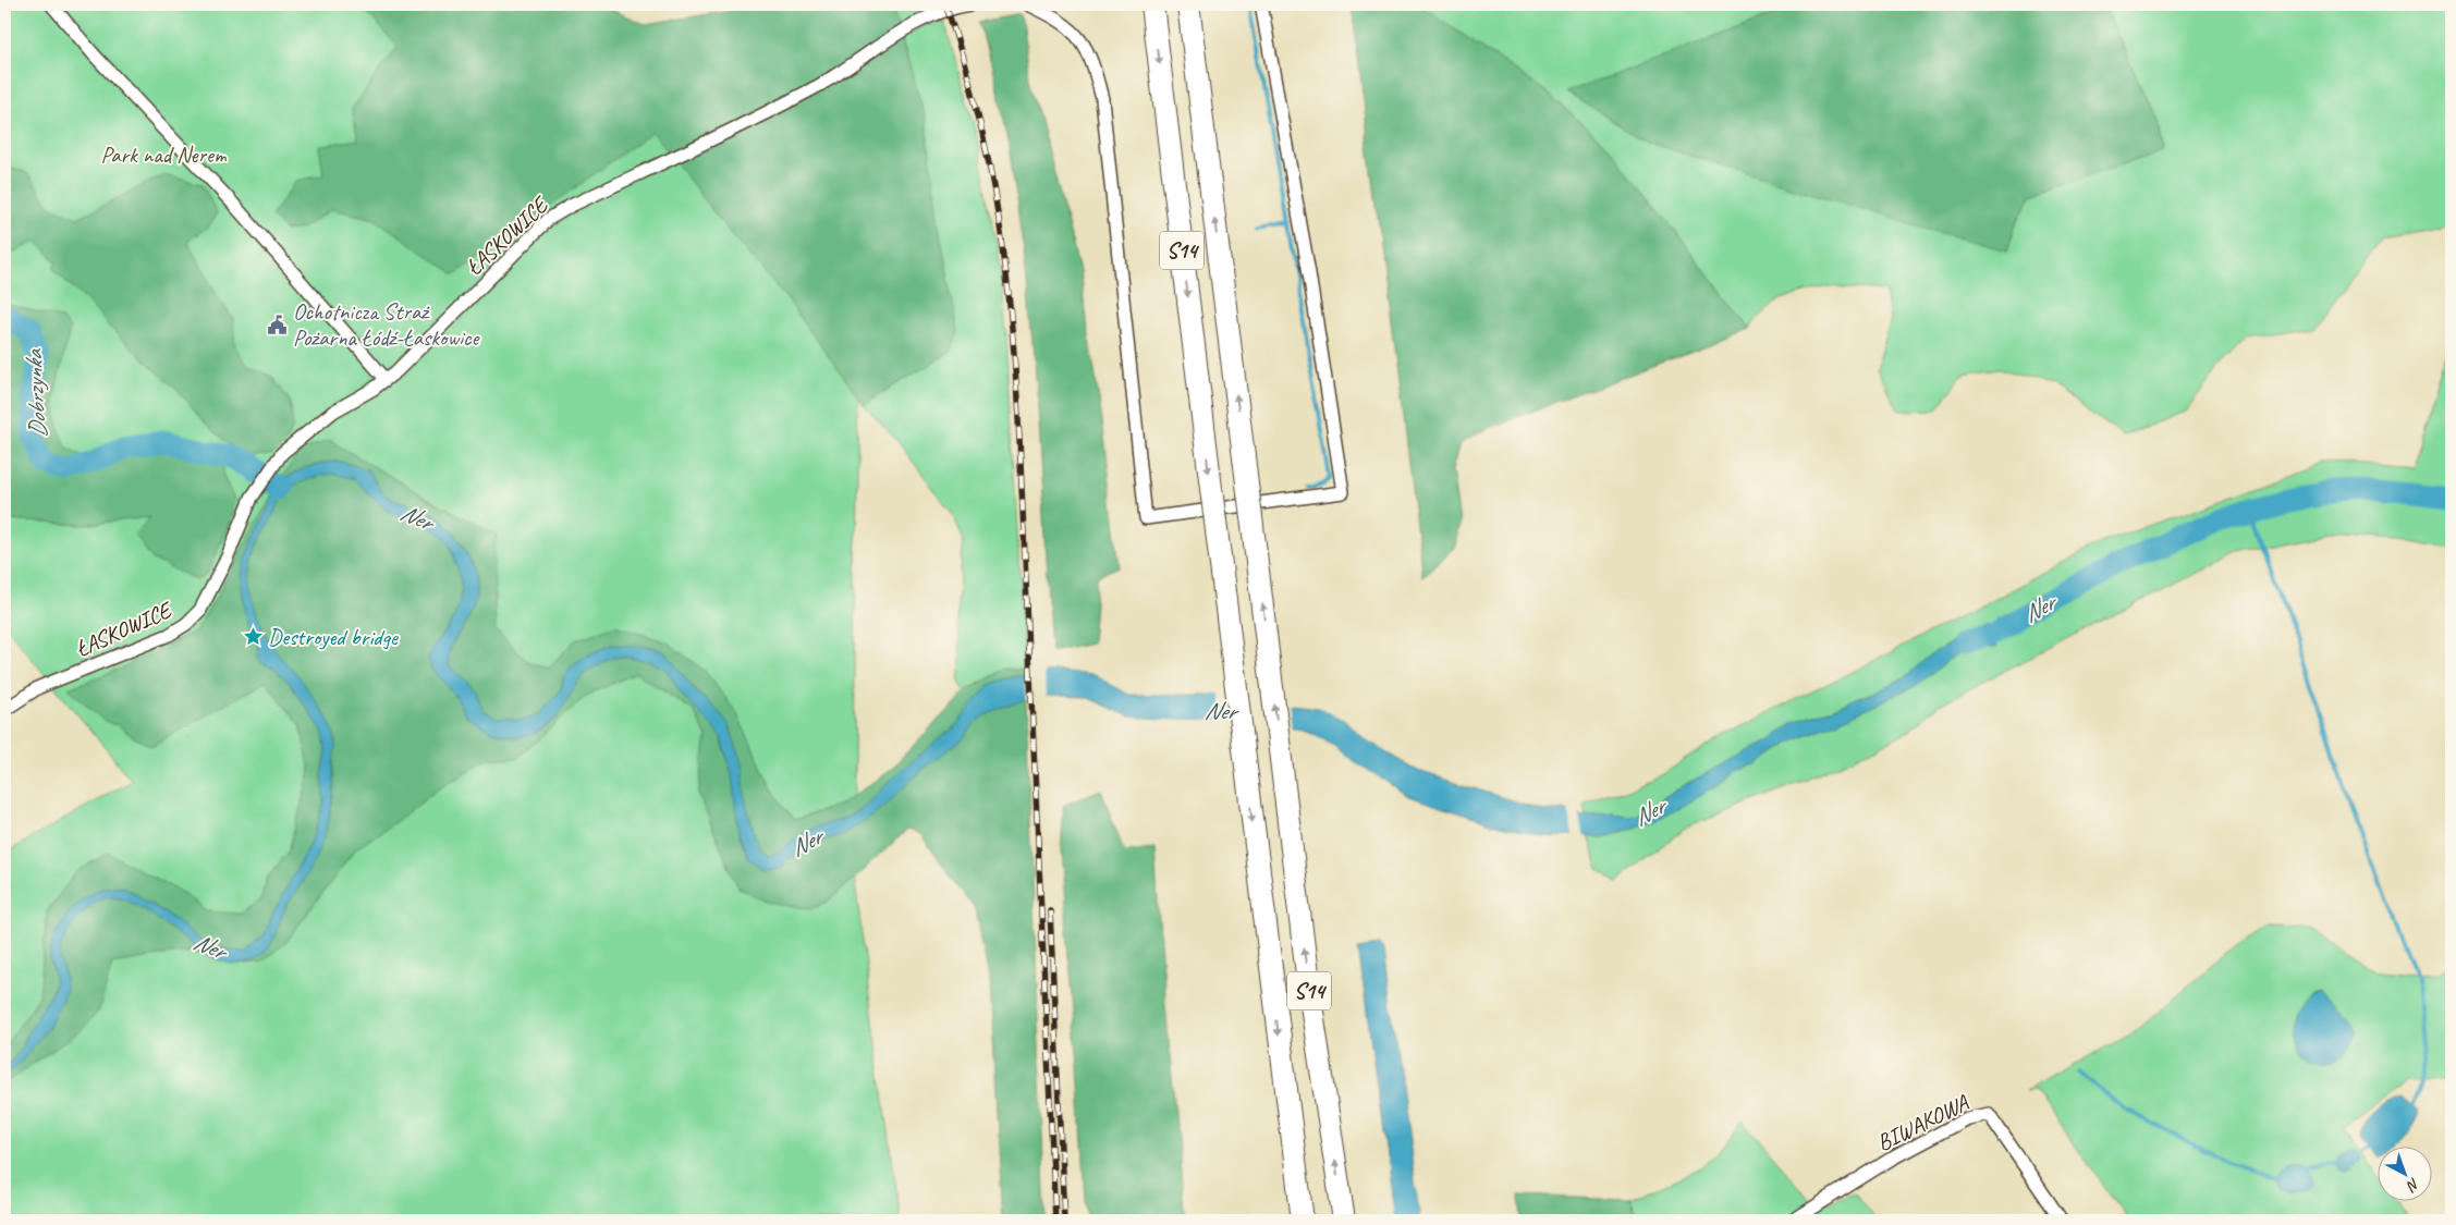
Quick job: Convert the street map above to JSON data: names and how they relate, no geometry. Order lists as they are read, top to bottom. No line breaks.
{"streets":{"highway":["S14"],"street":["ŁASKOWICE","BIWAKOWA"]},"water":["Dobrzynka","Ner"],"parks":["Park nad Nerem"],"places":{"public building":["Ochotnicza Straż Pożarna Łódź-Łaskowice"],"place":["Destroyed bridge"]},"north":"bottom right"}
